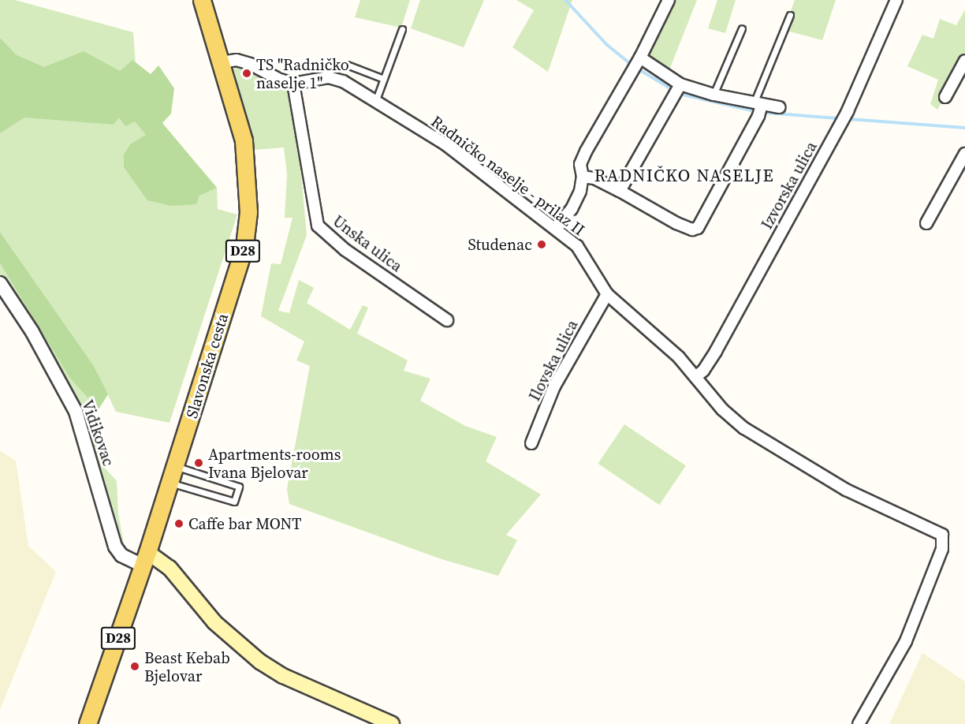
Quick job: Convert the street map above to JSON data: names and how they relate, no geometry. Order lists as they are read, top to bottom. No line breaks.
{"streets":{"main road":["D28","Slavonska cesta"],"street":["Radničko naselje - prilaz II","Izvorska ulica","Unska ulica","Ilovska ulica","Vidikovac"]},"crossings":[["Radničko naselje - prilaz II","Izvorska ulica"],["Radničko naselje - prilaz II","Unska ulica"],["Radničko naselje - prilaz II","Ilovska ulica"],["Slavonska cesta","Vidikovac"]],"districts":["RADNIČKO NASELJE"],"places":["TS \"Radničko naselje 1\"","Studenac","Apartments-rooms Ivana Bjelovar","Caffe bar MONT","Beast Kebab Bjelovar"]}
